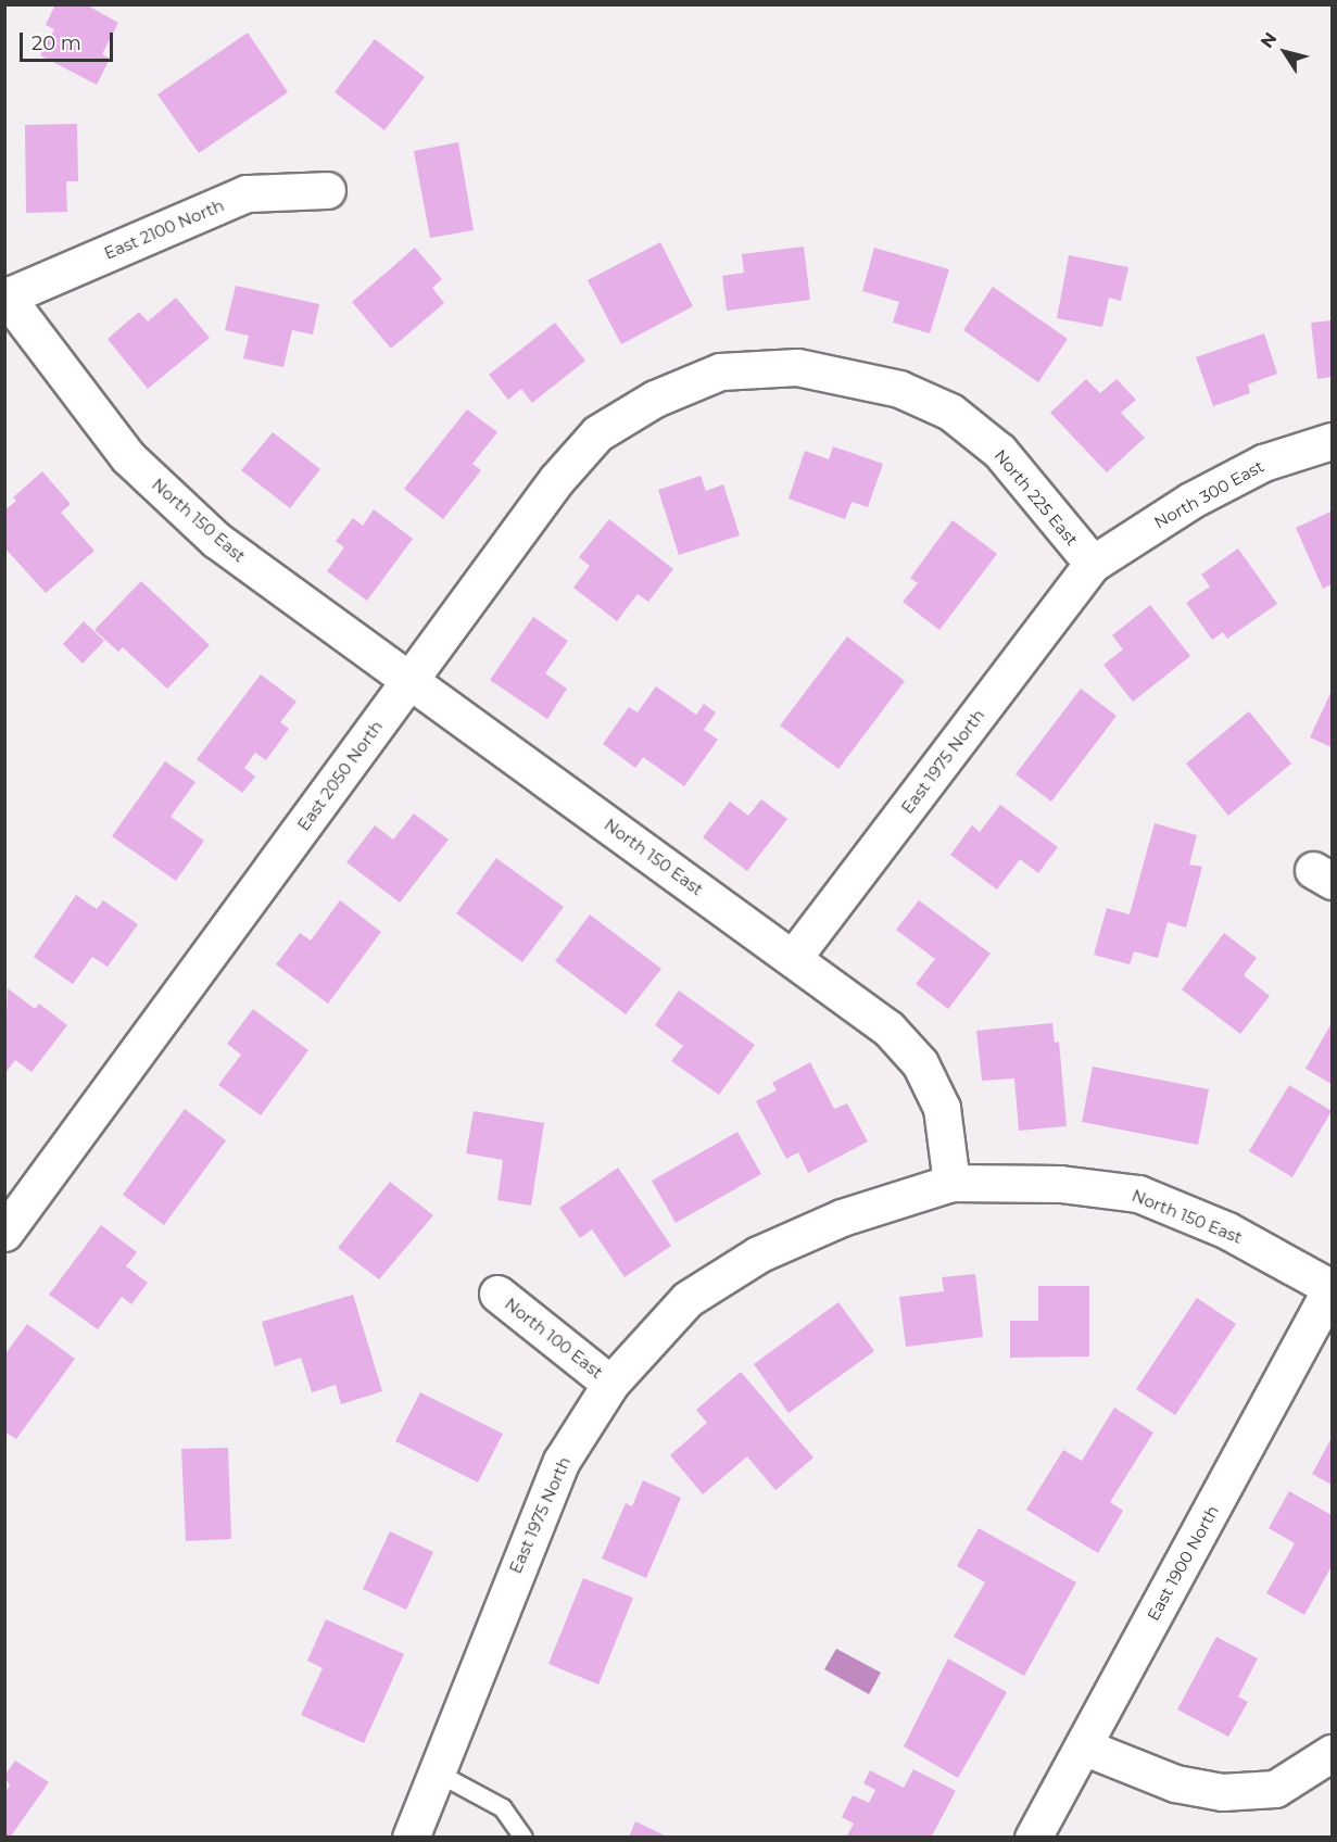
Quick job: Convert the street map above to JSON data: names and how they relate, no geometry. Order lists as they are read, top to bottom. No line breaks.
{"streets":{"street":["East 2100 North","North 300 East","North 225 East","North 150 East","East 1975 North","East 2050 North","North 100 East","East 1900 North"]},"crossings":[["East 2100 North","North 150 East"],["North 300 East","North 225 East"],["North 300 East","East 1975 North"],["North 225 East","East 1975 North"],["North 225 East","East 2050 North"],["North 150 East","East 1975 North"],["North 150 East","East 2050 North"],["North 150 East","East 1900 North"],["East 1975 North","North 100 East"]],"scale_bar":"20 m","north":"top left"}
